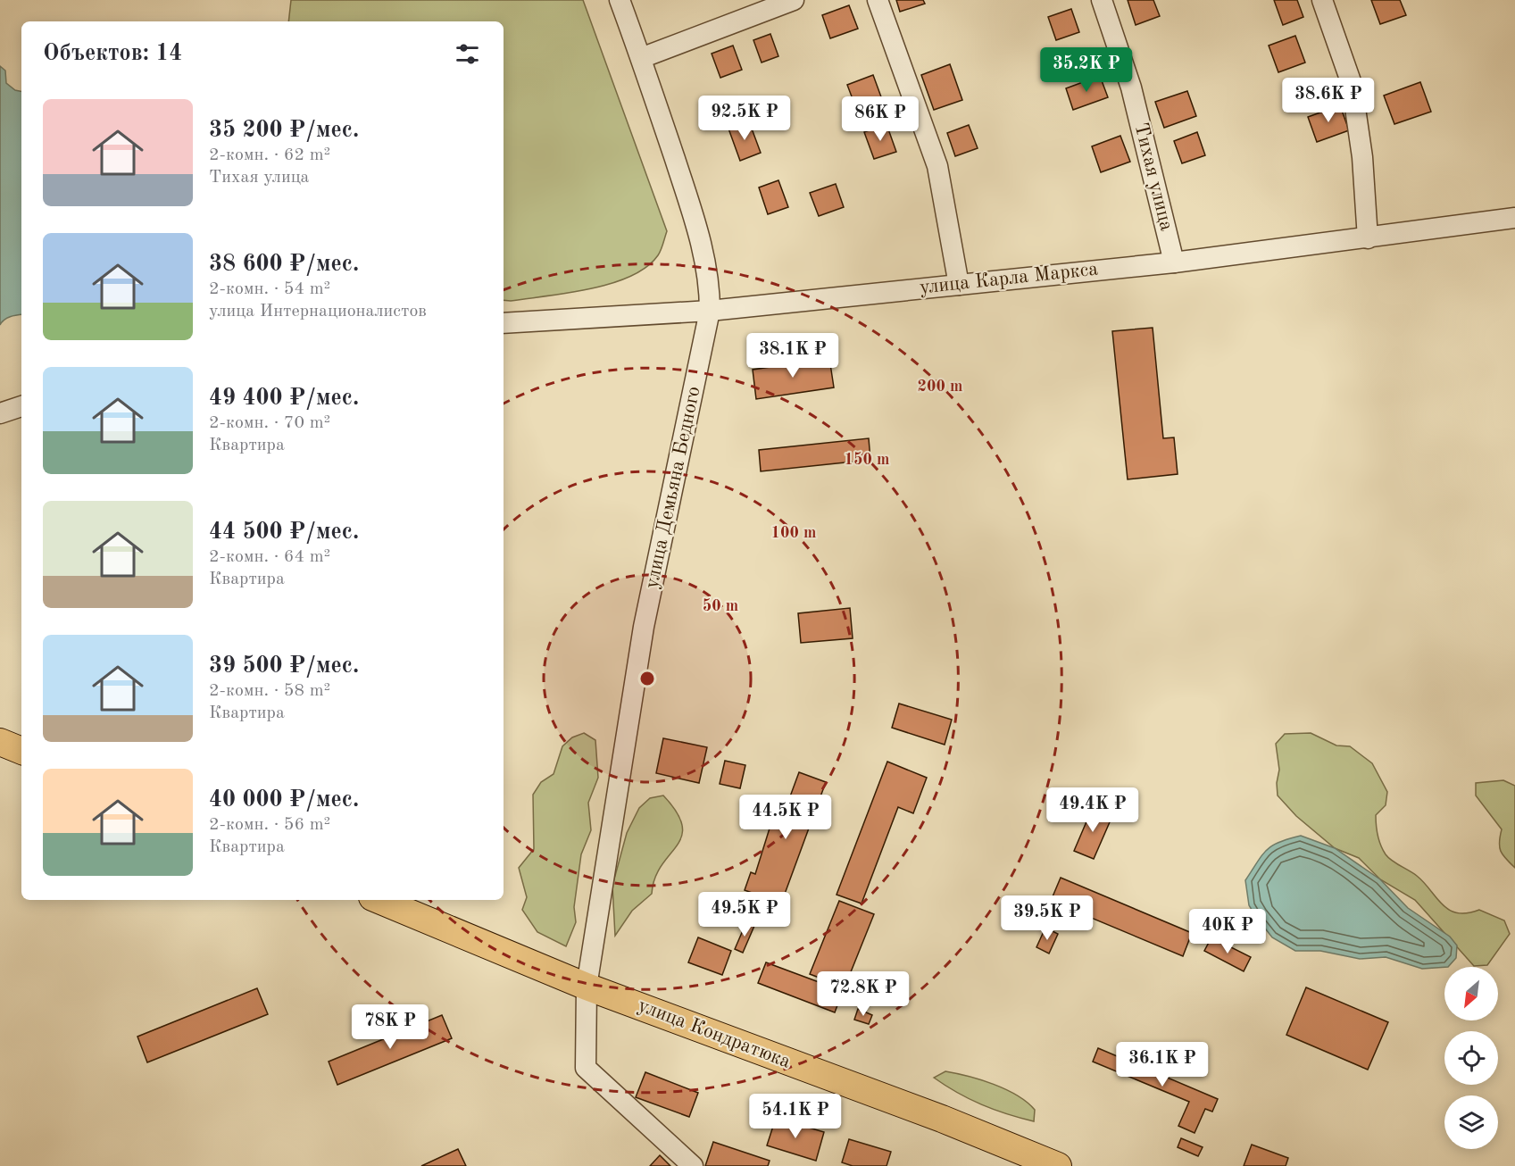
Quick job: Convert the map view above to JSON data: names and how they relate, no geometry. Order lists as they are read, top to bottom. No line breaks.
{"streets":{"main road":["улица Кондратюка"],"street":["Тихая улица","улица Карла Маркса","улица Демьяна Бедного"]},"crossings":[["Тихая улица","улица Карла Маркса"],["улица Карла Маркса","улица Демьяна Бедного"],["улица Демьяна Бедного","улица Кондратюка"]],"north":"bottom left","page":{"heading":"Объектов: 14","price":["35.2K ₽","38.6K ₽","92.5K ₽","86K ₽","38.1K ₽","49.4K ₽","44.5K ₽","49.5K ₽","39.5K ₽","40K ₽","72.8K ₽","78K ₽","36.1K ₽","54.1K ₽"],"list":[{"name":"35 200 ₽/мес.","note":"2-комн. · 62 m² · Тихая улица"},{"name":"38 600 ₽/мес.","note":"2-комн. · 54 m² · улица Интернационалистов"},{"name":"49 400 ₽/мес.","note":"2-комн. · 70 m² · Квартира"},{"name":"44 500 ₽/мес.","note":"2-комн. · 64 m² · Квартира"},{"name":"39 500 ₽/мес.","note":"2-комн. · 58 m² · Квартира"},{"name":"40 000 ₽/мес.","note":"2-комн. · 56 m² · Квартира"}]},"rings":["200 m","150 m","100 m","50 m"]}
